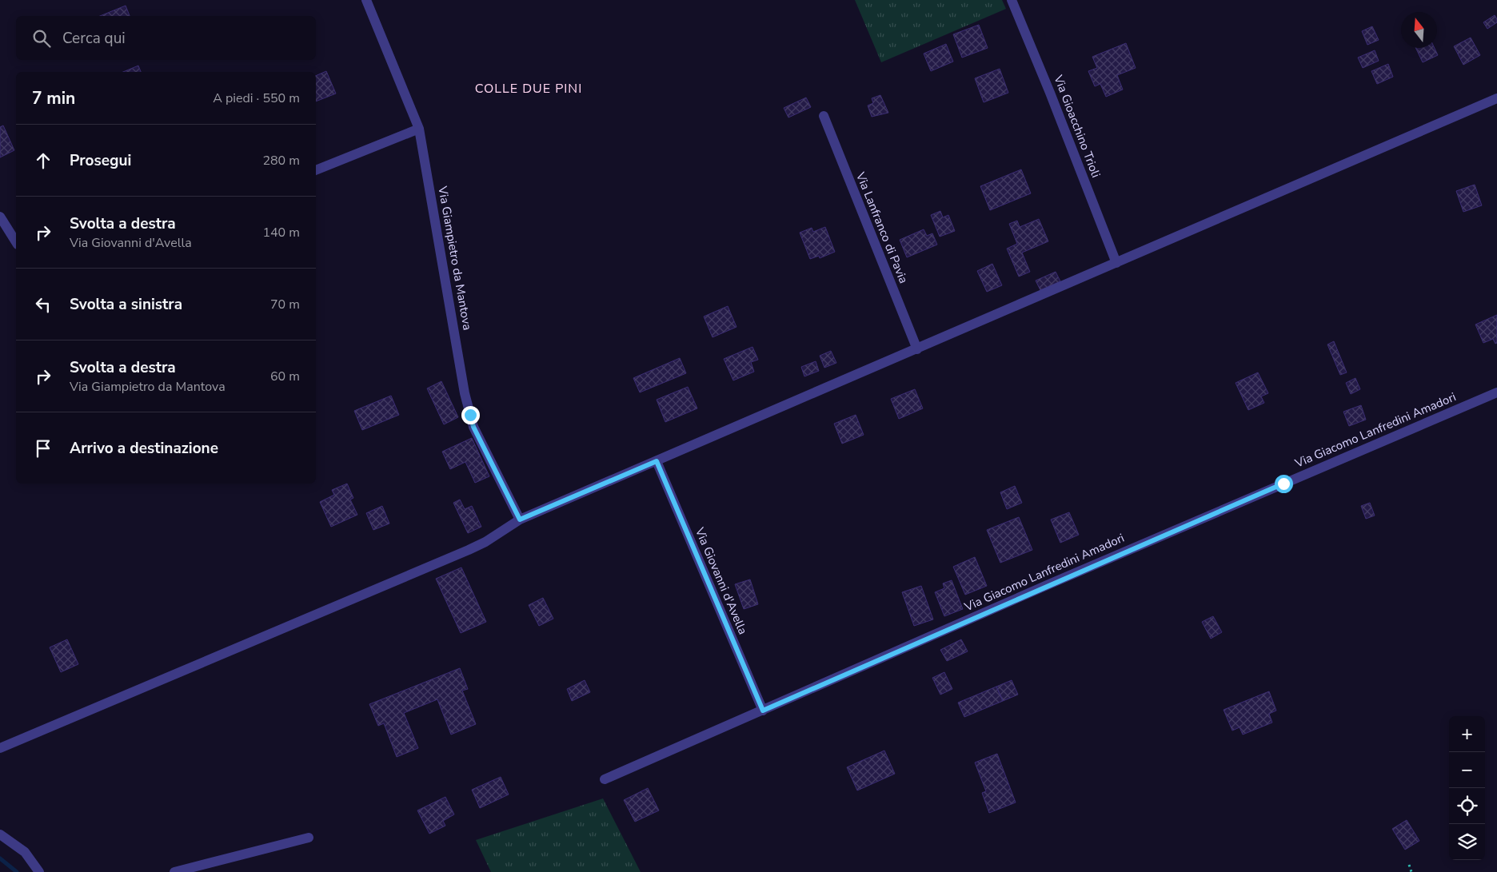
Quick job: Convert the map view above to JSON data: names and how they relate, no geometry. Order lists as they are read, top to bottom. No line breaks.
{"streets":{"street":["Via Gioacchino Trioli","Via Lanfranco di Pavia","Via Giampietro da Mantova","Via Giacomo Lanfredini Amadori","Via Giovanni d'Avella"]},"crossings":[["Via Giacomo Lanfredini Amadori","Via Giovanni d'Avella"]],"districts":["COLLE DUE PINI"],"north":"top","page":{"search":"Cerca qui","heading":["7 min","A piedi · 550 m"],"list":[["Prosegui","280 m"],["Svolta a destra","Via Giovanni d'Avella","140 m"],["Svolta a sinistra","70 m"],["Svolta a destra","Via Giampietro da Mantova","60 m"],"Arrivo a destinazione"],"map_buttons":["+","−"]}}
